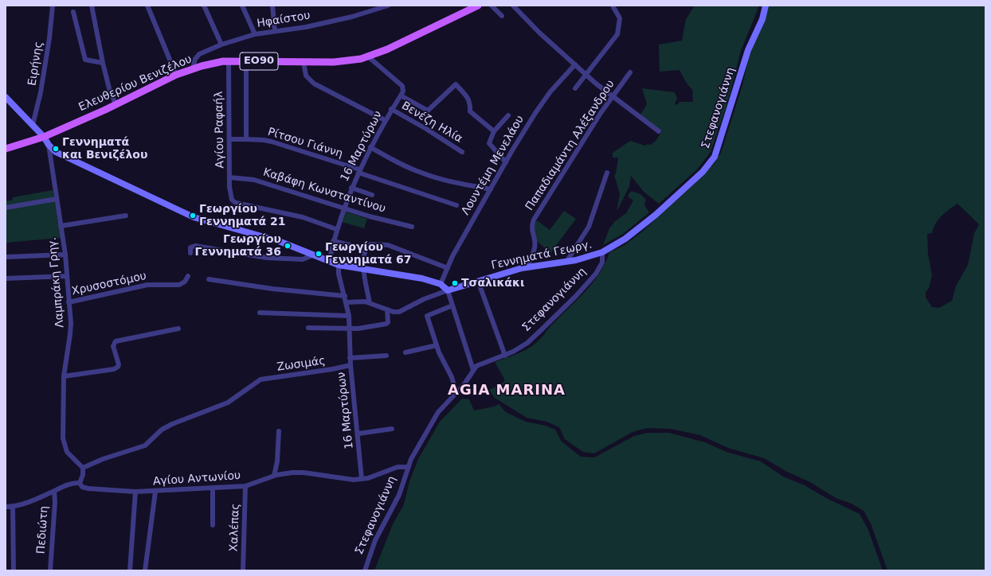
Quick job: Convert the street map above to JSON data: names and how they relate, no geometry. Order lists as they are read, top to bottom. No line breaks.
{"streets":{"main road":["ΕΟ90","Ελευθερίου Βενιζέλου"],"street":["Ηφαίστου","Ειρήνης","Στεφανογιάννη","Βενέζη Ηλία","Αγίου Ραφαήλ","Ρίτσου Γιάννη","Παπαδιαμάντη Αλέξανδρου","16 Μαρτύρων","Λουντέμη Μενελάου","Καβάφη Κωνσταντίνου","Γεννηματά Γεωργ.","Λαμπράκη Γρηγ.","Χρυσοστόμου","Ζωσιμάς","Αγίου Αντωνίου","Χαλέπας","Πεδιώτη"]},"crossings":[["Ηφαίστου","Ελευθερίου Βενιζέλου"],["Ελευθερίου Βενιζέλου","Αγίου Ραφαήλ"],["Στεφανογιάννη","Γεννηματά Γεωργ."],["Στεφανογιάννη","Αγίου Αντωνίου"],["Βενέζη Ηλία","16 Μαρτύρων"],["Αγίου Ραφαήλ","Ρίτσου Γιάννη"],["Αγίου Ραφαήλ","16 Μαρτύρων"],["Αγίου Ραφαήλ","Καβάφη Κωνσταντίνου"],["Ρίτσου Γιάννη","16 Μαρτύρων"],["Παπαδιαμάντη Αλέξανδρου","Γεννηματά Γεωργ."],["16 Μαρτύρων","Καβάφη Κωνσταντίνου"],["16 Μαρτύρων","Ζωσιμάς"],["16 Μαρτύρων","Αγίου Αντωνίου"],["Λαμπράκη Γρηγ.","Χρυσοστόμου"],["Λαμπράκη Γρηγ.","Ζωσιμάς"],["Αγίου Αντωνίου","Χαλέπας"]],"districts":["AGIA MARINA"],"places":["Γεννηματά και Βενιζέλου","Γεωργίου Γεννηματά 21","Γεωργίου Γεννηματά 36","Γεωργίου Γεννηματά 67","Τσαλικάκι"]}
